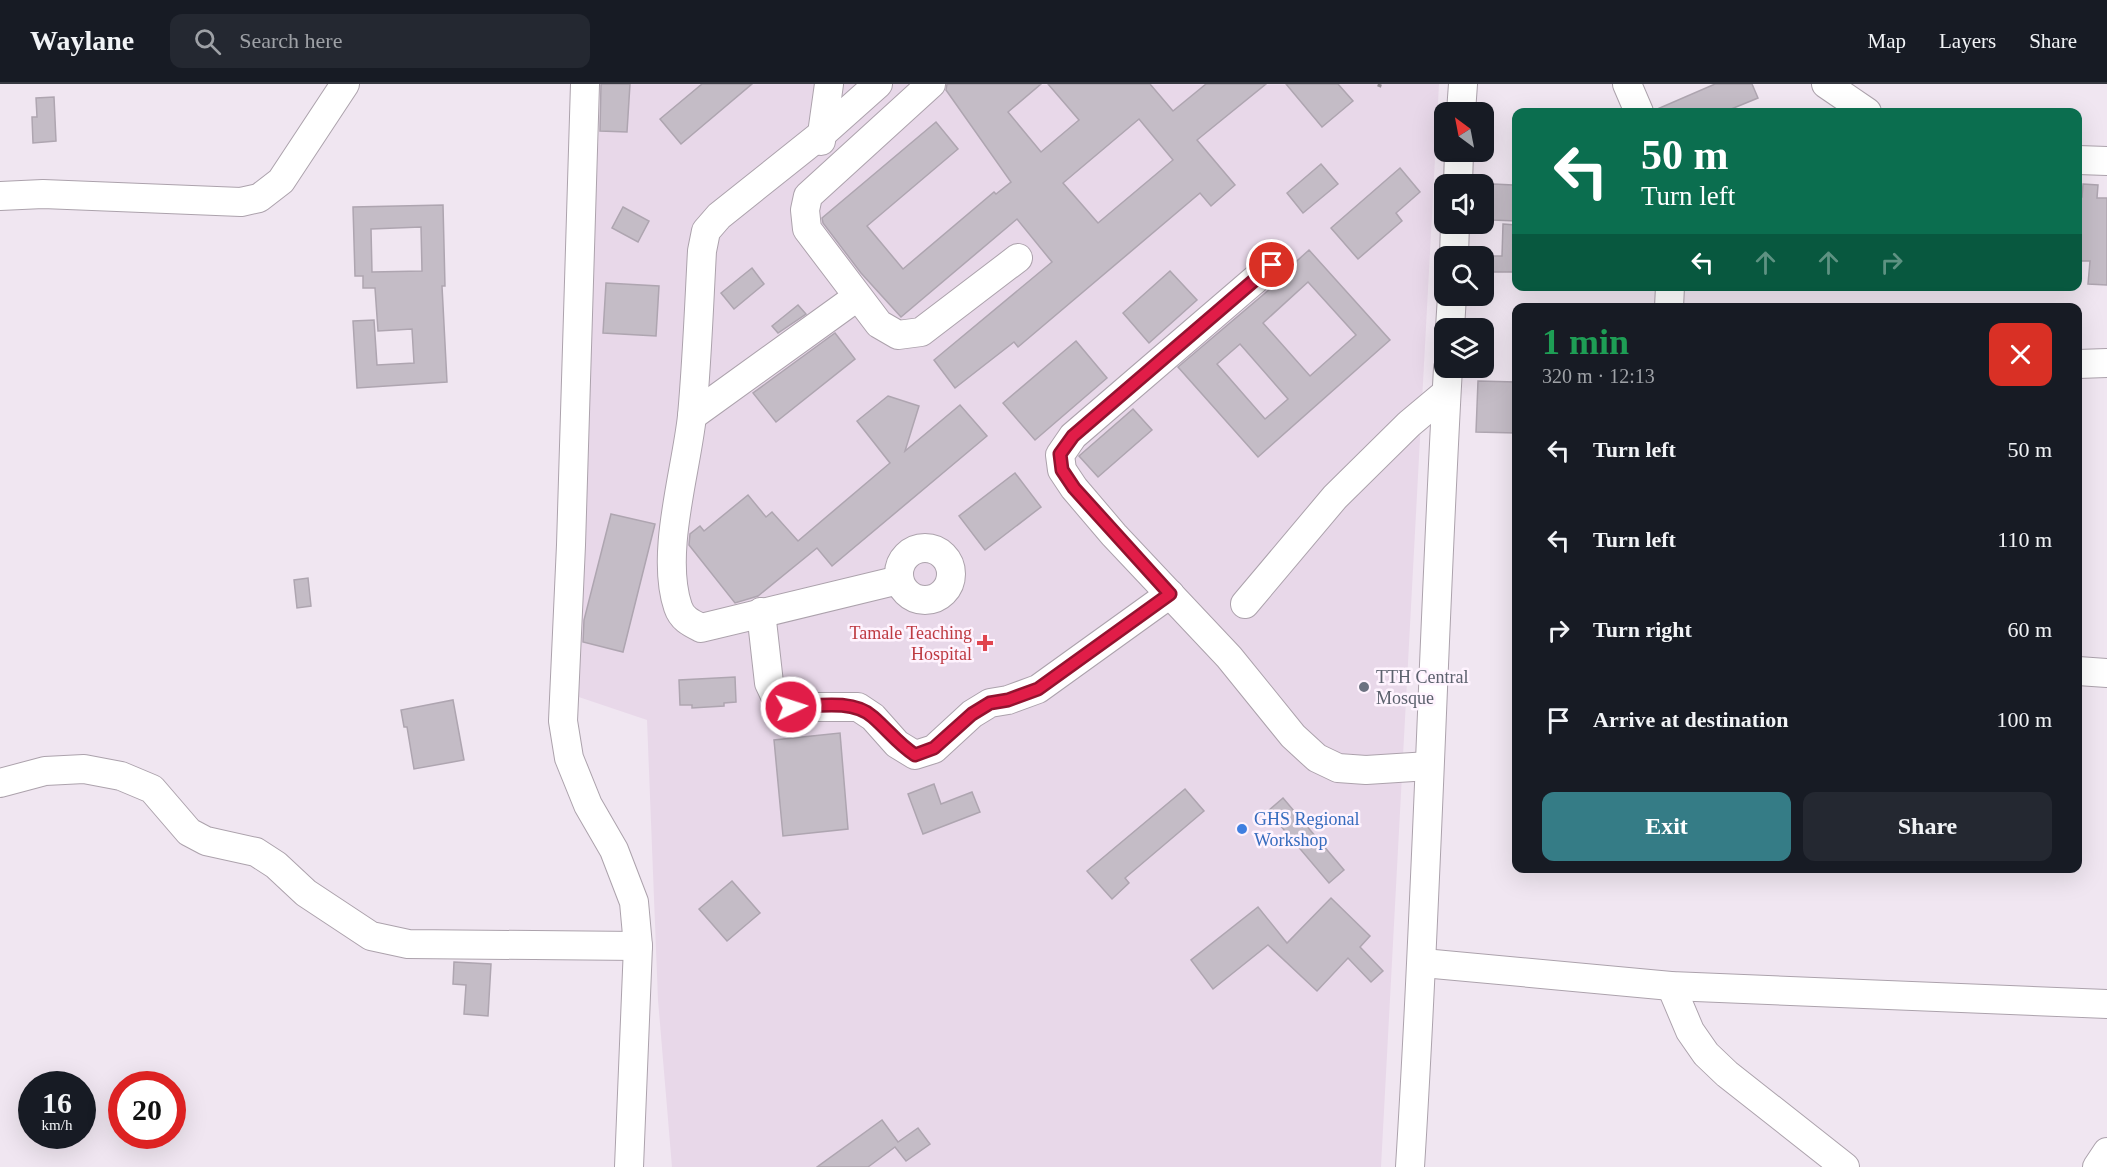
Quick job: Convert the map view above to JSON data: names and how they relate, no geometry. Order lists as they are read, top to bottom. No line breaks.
{"places":{"health":["Tamale Teaching Hospital"],"other":["TTH Central Mosque","GHS Regional Workshop"]},"north":"top left","page":{"header":"Waylane","search":"Search here","nav":["Map","Layers","Share"],"turn":["50 m","Turn left"],"heading":["1 min","320 m · 12:13"],"list":[{"name":"Turn left","value":"50 m"},{"name":"Turn left","value":"110 m"},{"name":"Turn right","value":"60 m"},{"name":"Arrive at destination","value":"100 m"}],"buttons":["Exit","Share"],"speed":"16 km/h","limit":"20"}}
